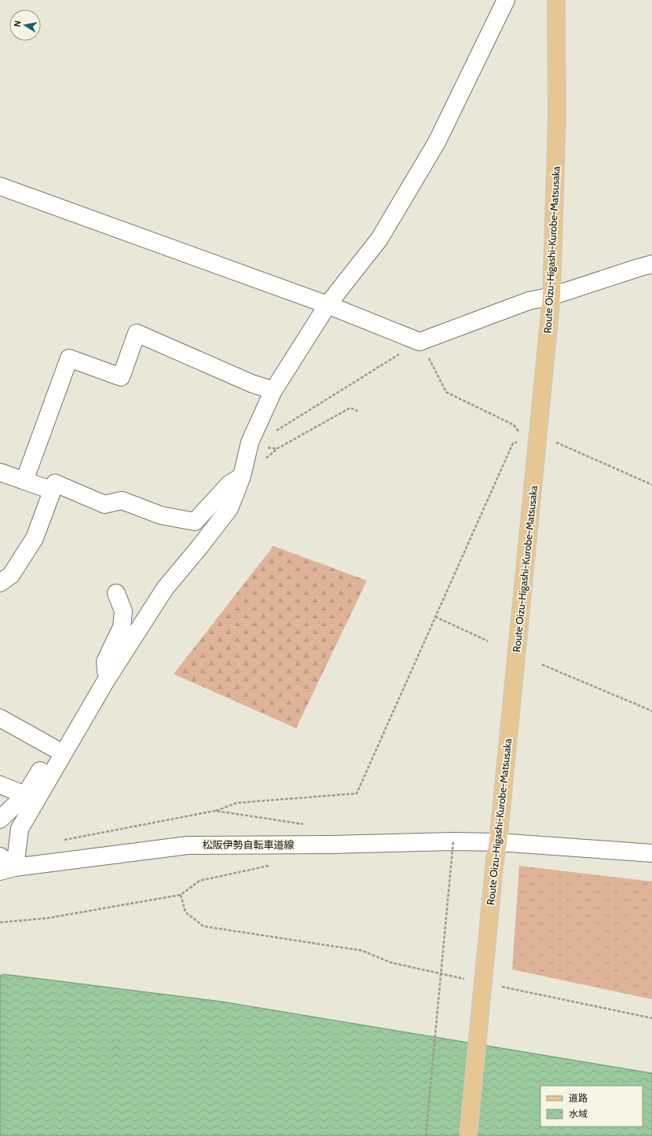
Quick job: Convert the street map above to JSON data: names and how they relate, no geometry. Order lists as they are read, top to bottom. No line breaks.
{"streets":{"main road":["Route Oizu-Higashi-Kurobe-Matsusaka"],"street":["松阪伊勢自転車道線"]},"crossings":[["Route Oizu-Higashi-Kurobe-Matsusaka","松阪伊勢自転車道線"]],"legend":["道路","水域"],"north":"left"}
